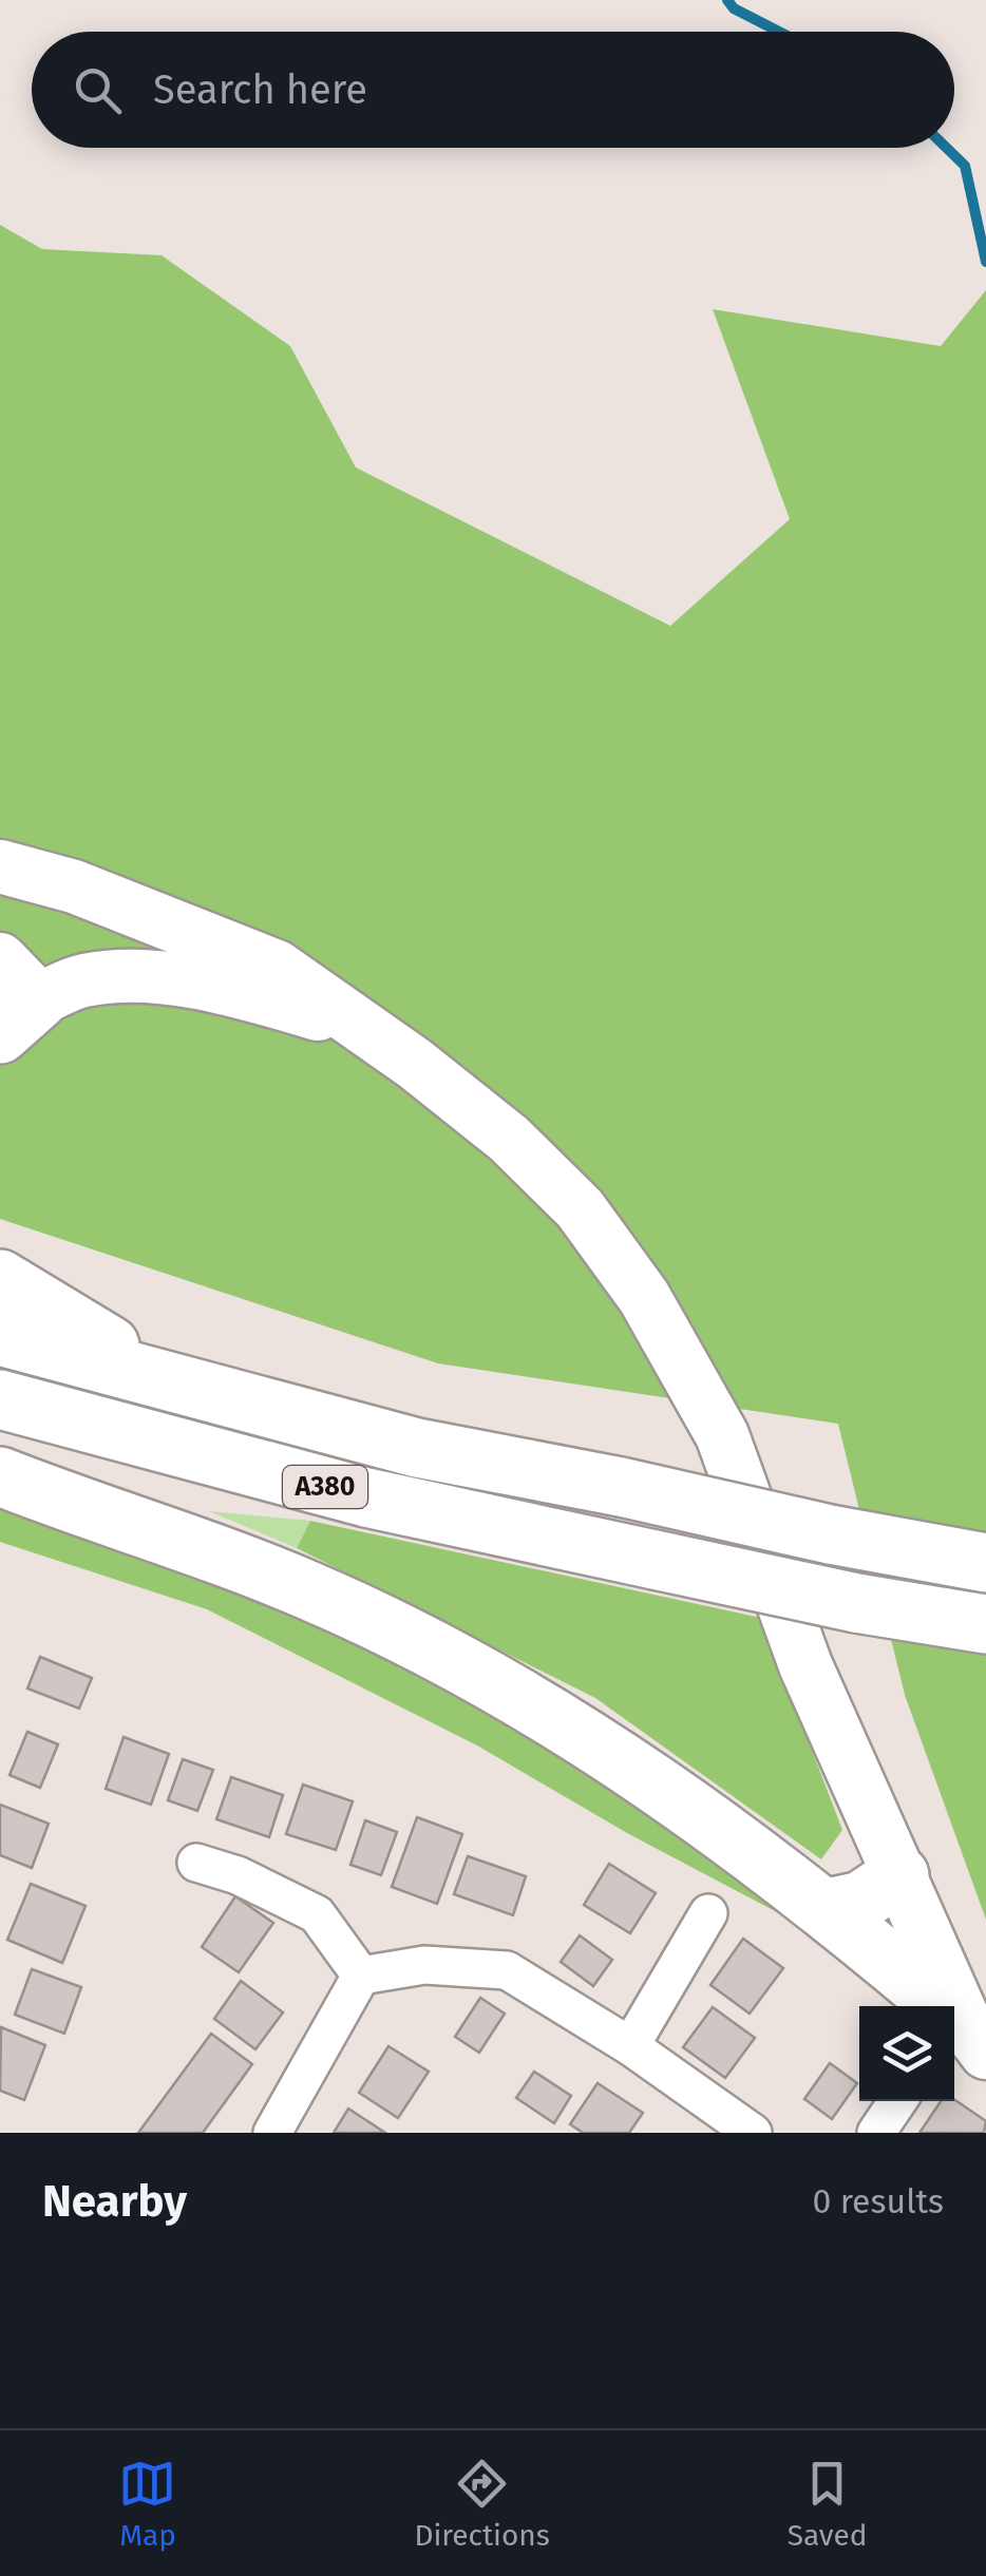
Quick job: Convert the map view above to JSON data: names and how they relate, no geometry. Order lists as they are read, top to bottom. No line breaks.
{"streets":{"highway":["A380"]},"page":{"search":"Search here","heading":["Nearby","0 results"],"nav":["Map","Directions","Saved"]}}
